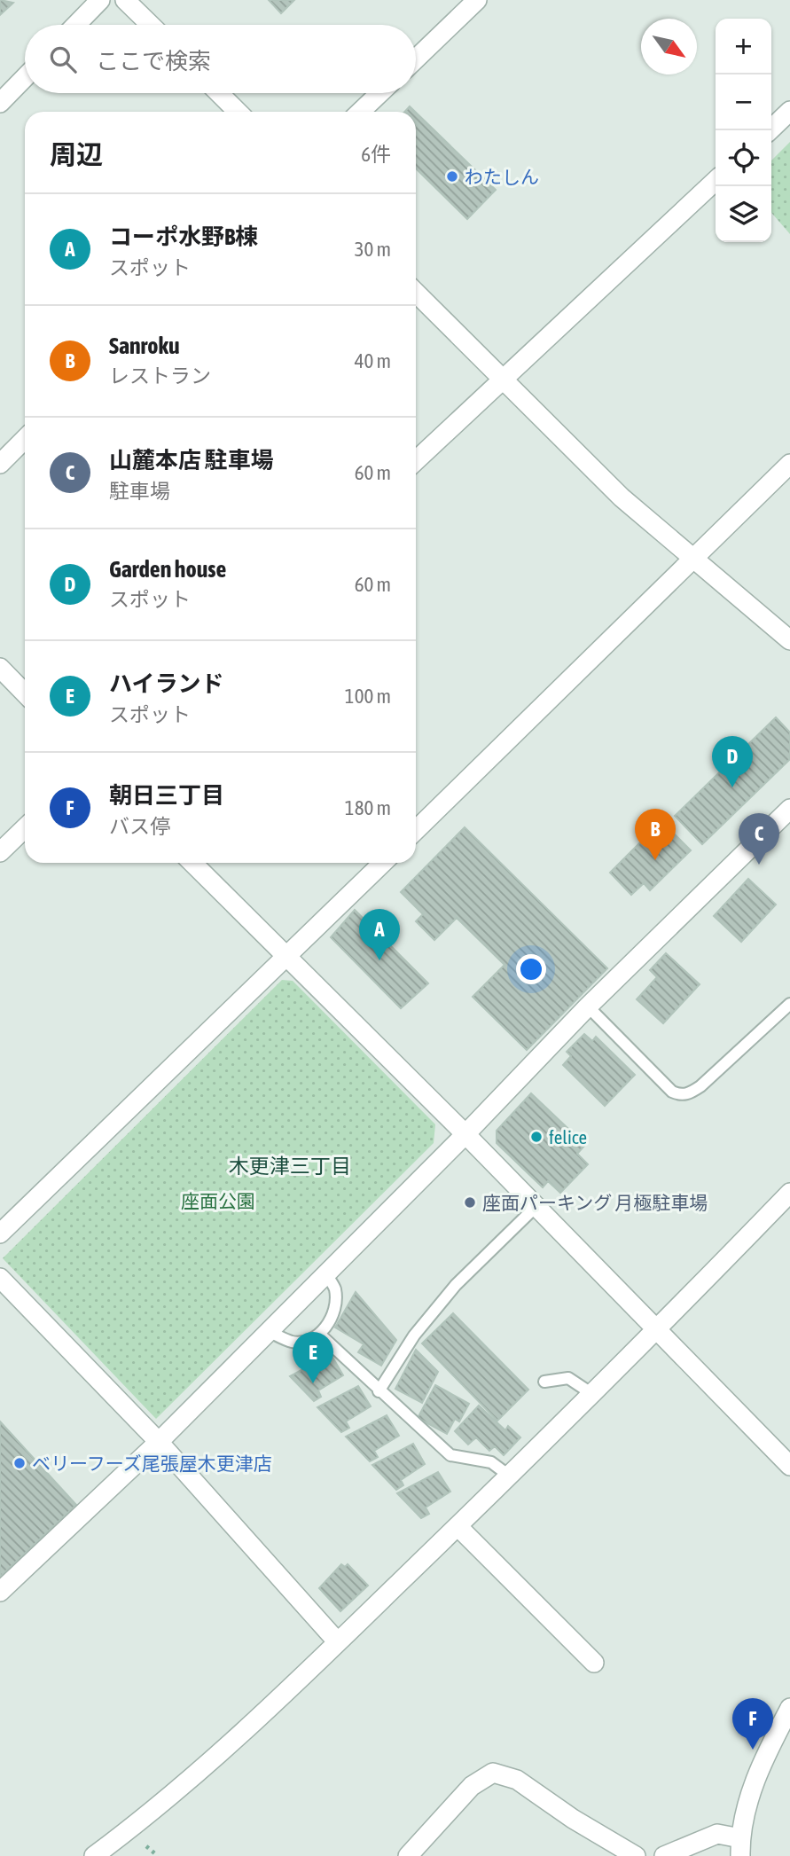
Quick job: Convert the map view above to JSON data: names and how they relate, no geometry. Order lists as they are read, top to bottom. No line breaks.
{"districts":["木更津三丁目"],"parks":["座面公園"],"places":["わたしん","felice","座面パーキング 月極駐車場","ベリーフーズ尾張屋木更津店"],"north":"bottom right","page":{"map_buttons":["+","−"],"search":"ここで検索","heading":["周辺","6件"],"list":[{"mark":"A","name":"コーポ水野B棟","note":"スポット","value":"30 m"},{"mark":"B","name":"Sanroku","note":"レストラン","value":"40 m"},{"mark":"C","name":"山麓本店 駐車場","note":"駐車場","value":"60 m"},{"mark":"D","name":"Garden house","note":"スポット","value":"60 m"},{"mark":"E","name":"ハイランド","note":"スポット","value":"100 m"},{"mark":"F","name":"朝日三丁目","note":"バス停","value":"180 m"}],"pins":["D","B","C","A","E","F"]}}
